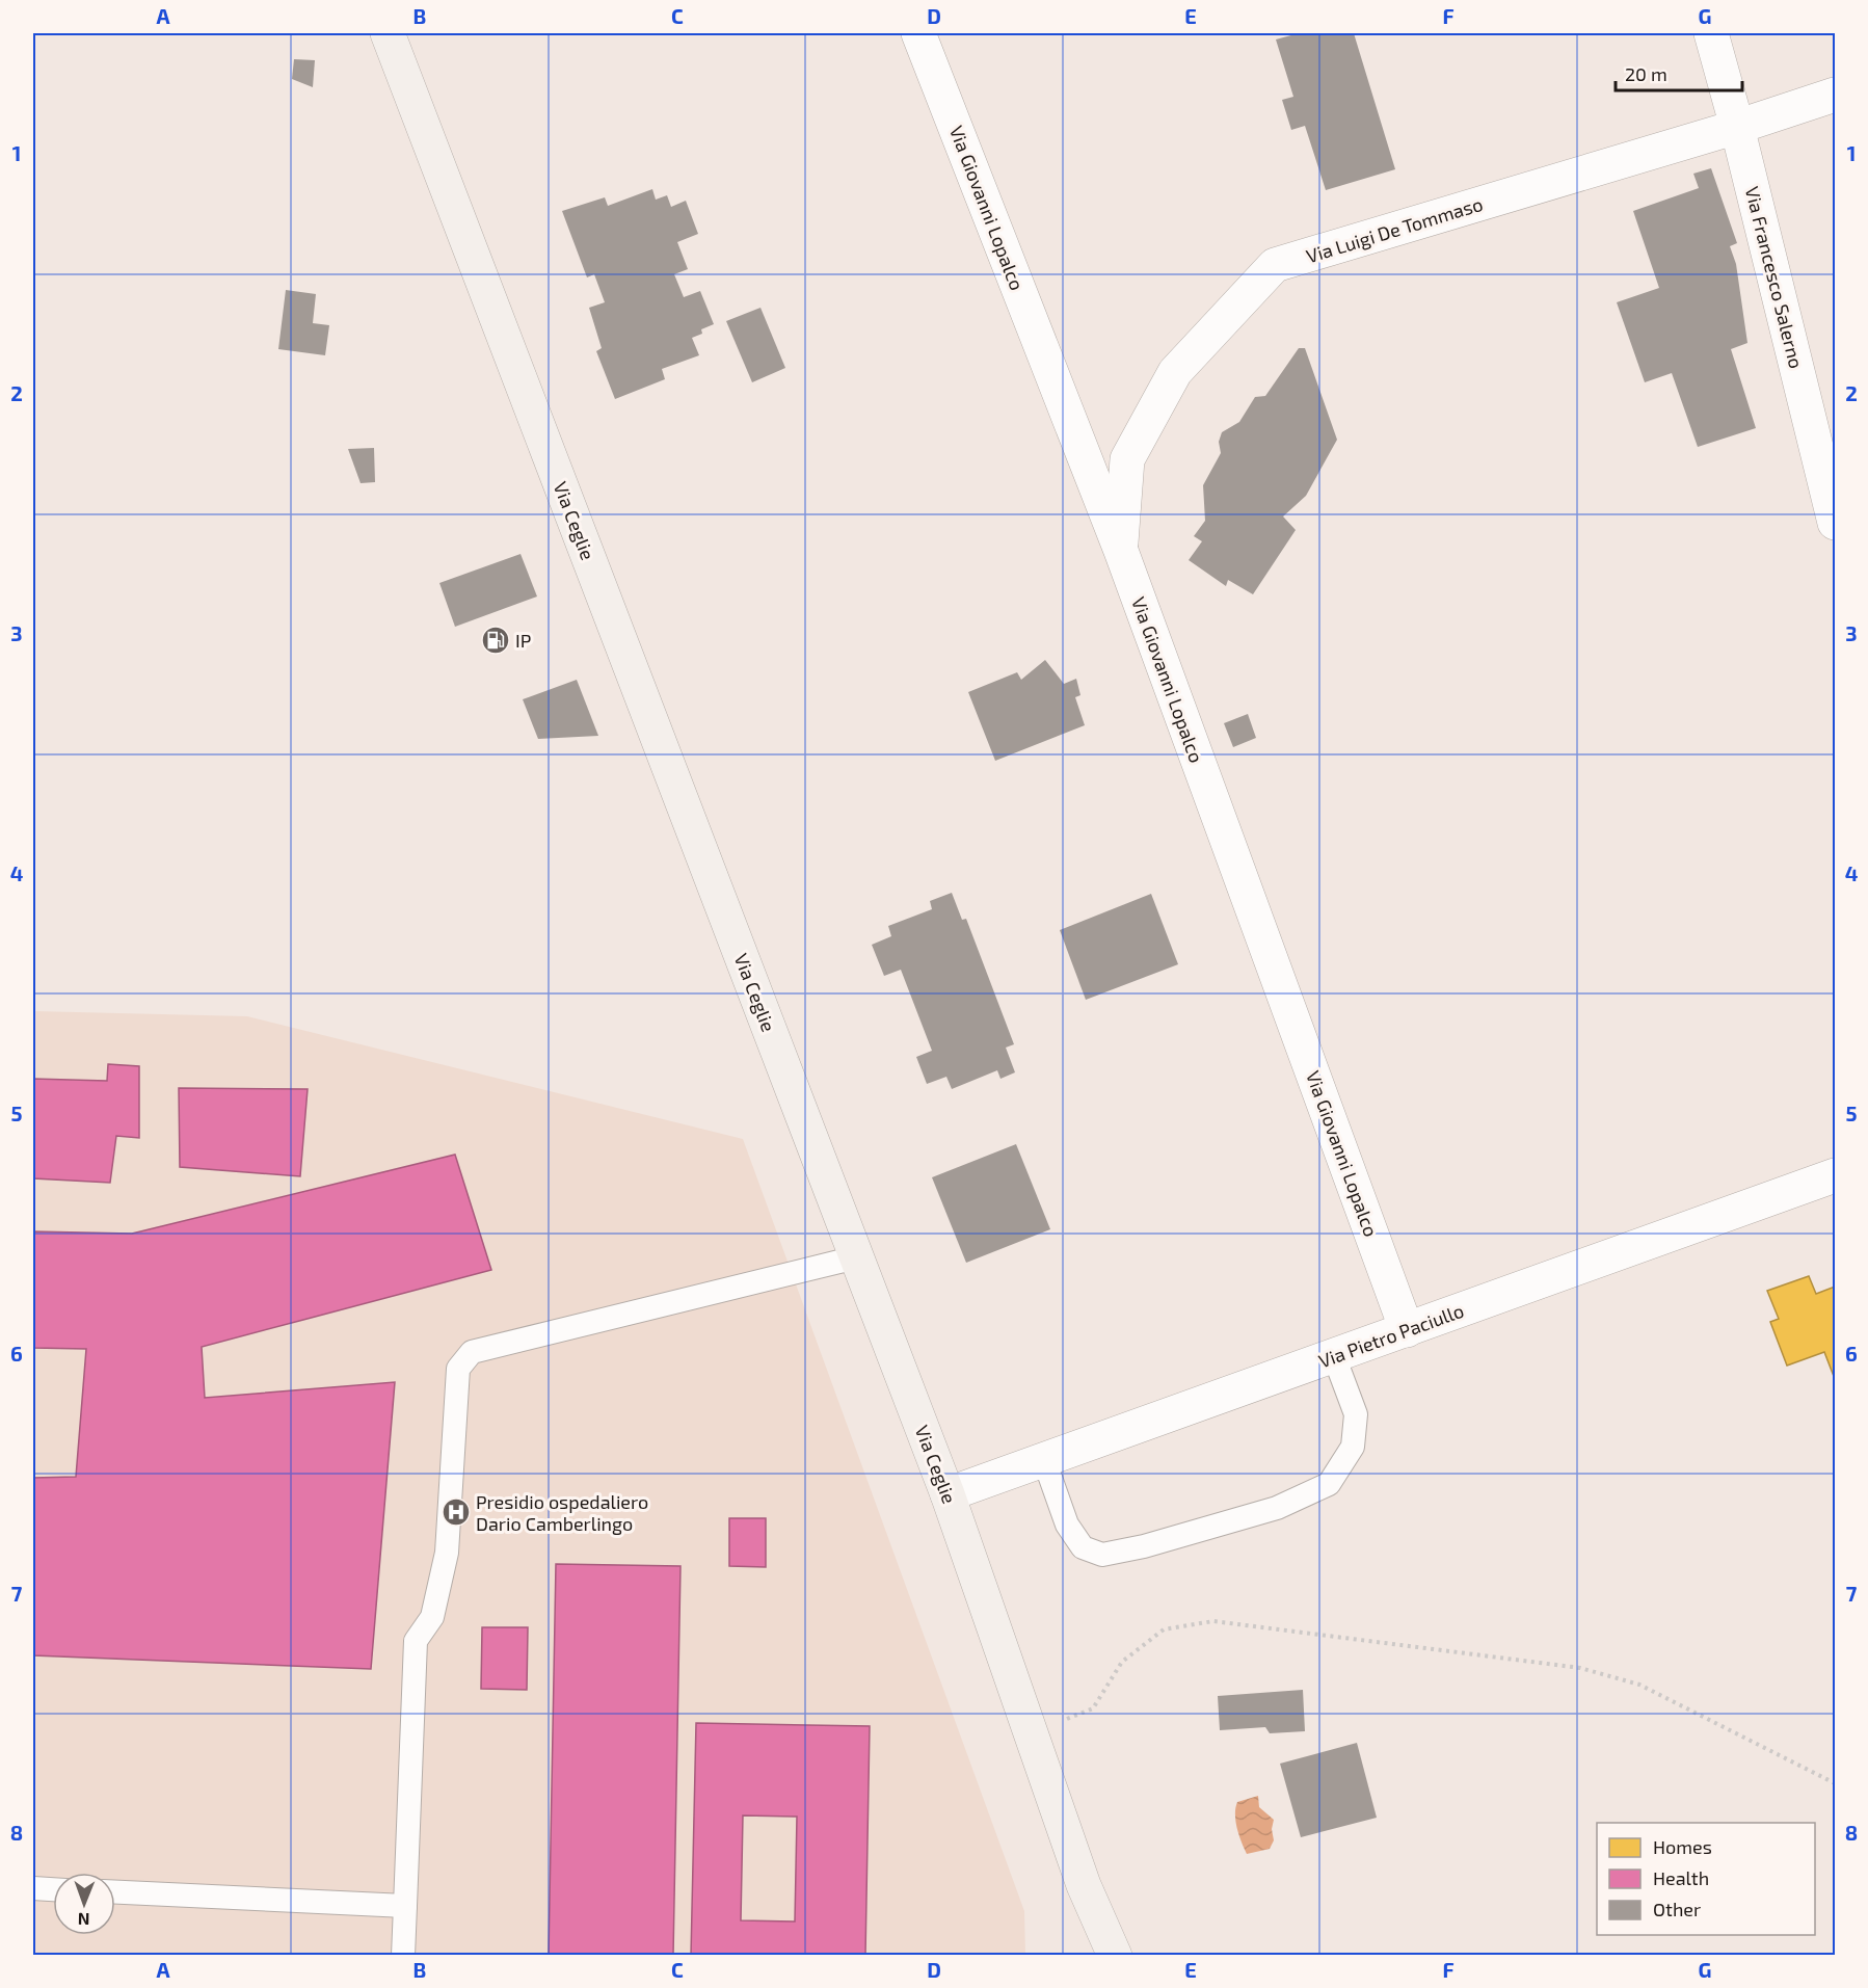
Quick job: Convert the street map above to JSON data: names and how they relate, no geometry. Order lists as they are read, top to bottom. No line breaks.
{"streets":{"main road":["Via Ceglie"],"street":["Via Giovanni Lopalco","Via Luigi De Tommaso","Via Francesco Salerno","Via Pietro Paciullo"]},"crossings":[["Via Giovanni Lopalco","Via Luigi De Tommaso"],["Via Giovanni Lopalco","Via Pietro Paciullo"],["Via Luigi De Tommaso","Via Francesco Salerno"],["Via Ceglie","Via Pietro Paciullo"]],"places":{"fuel station":["IP"],"hospital":["Presidio ospedaliero Dario Camberlingo"]},"legend":["Homes","Health","Other"],"scale_bar":"20 m","north":"bottom","grid":{"columns":["A","B","C","D","E","F","G"],"rows":["1","2","3","4","5","6","7","8"]}}
